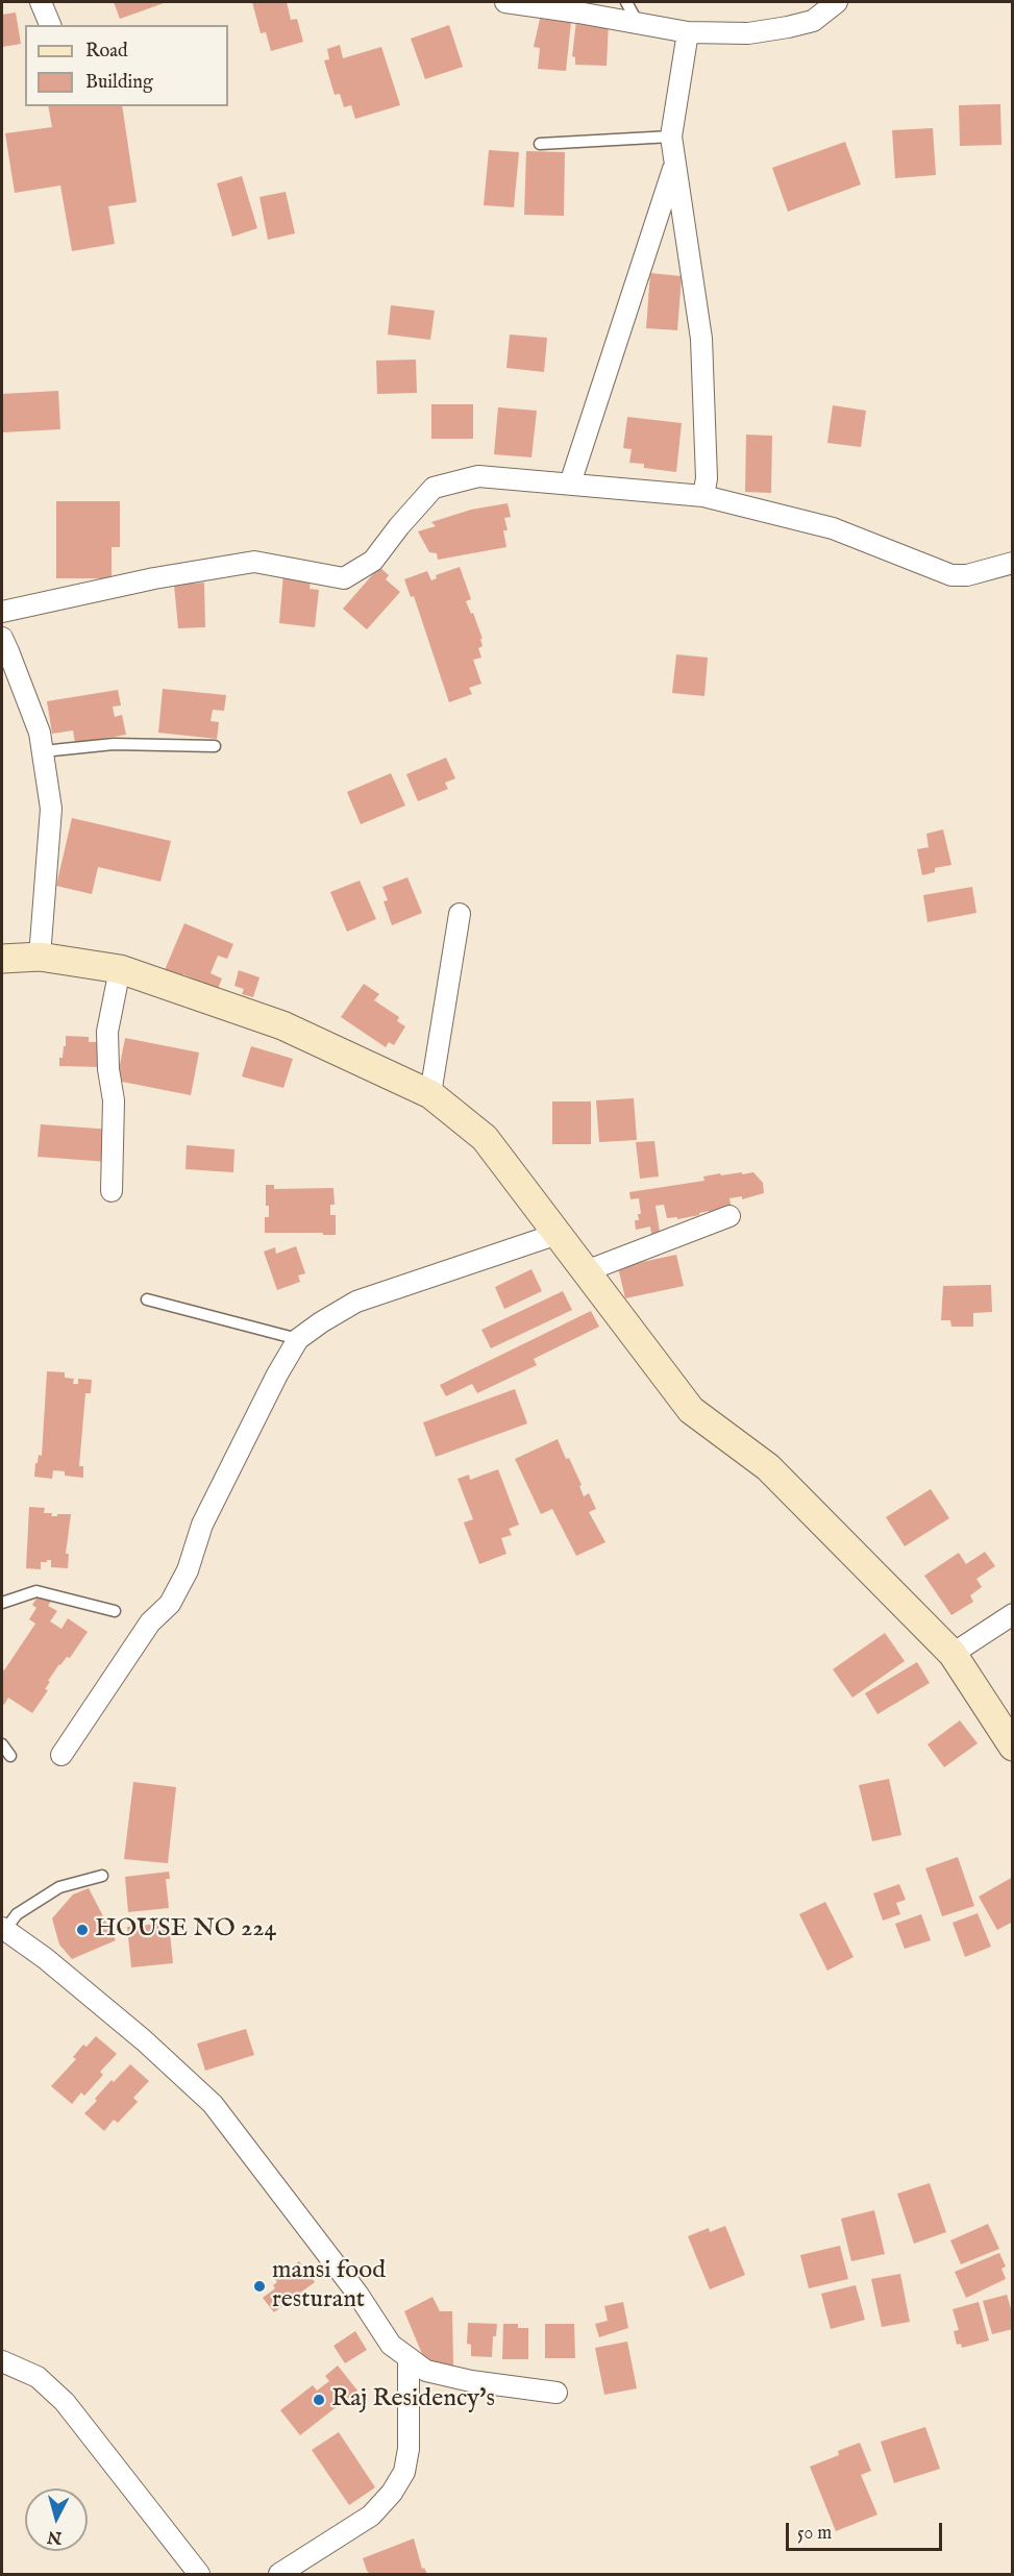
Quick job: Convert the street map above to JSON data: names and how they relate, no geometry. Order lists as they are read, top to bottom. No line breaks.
{"places":["HOUSE NO 224","mansi food resturant","Raj Residency's"],"legend":["Road","Building"],"scale_bar":"50 m","north":"bottom"}
